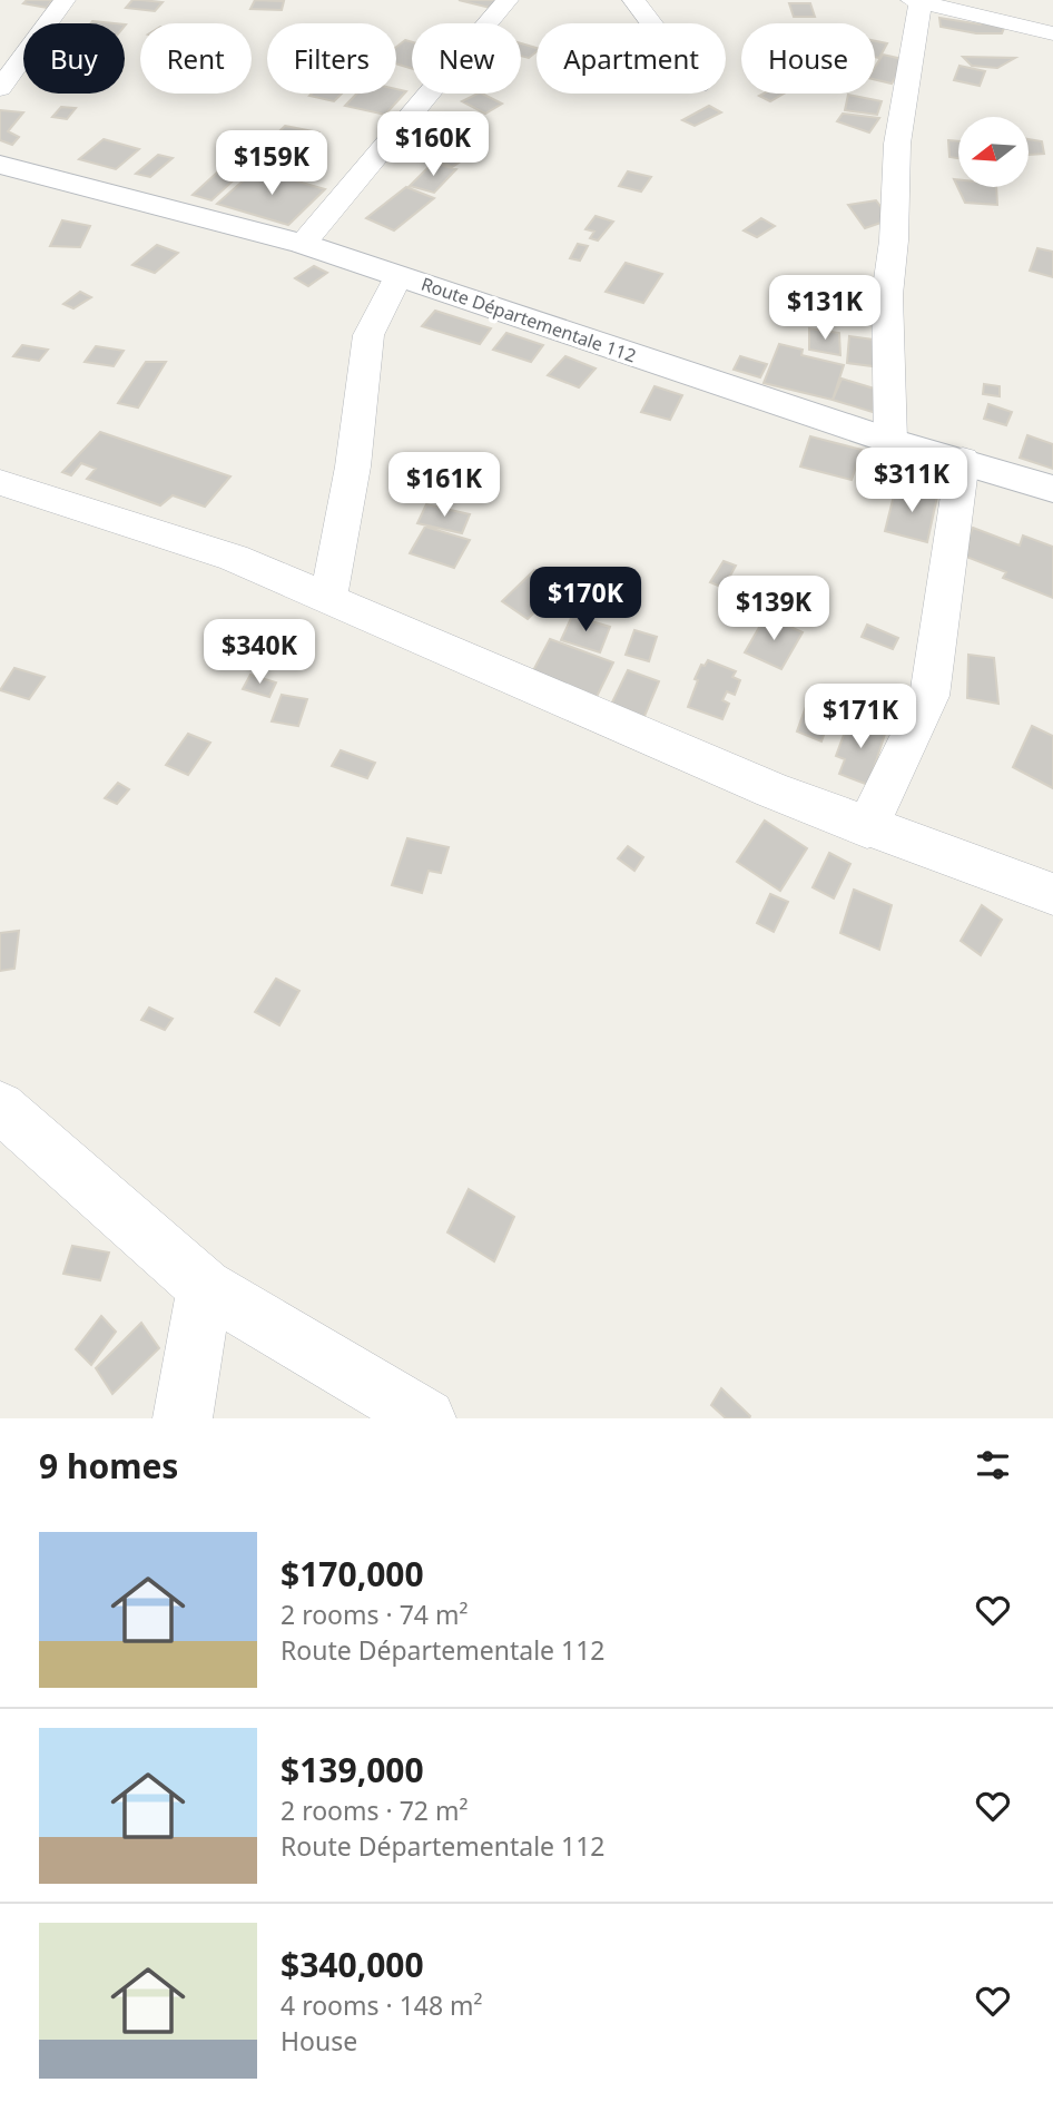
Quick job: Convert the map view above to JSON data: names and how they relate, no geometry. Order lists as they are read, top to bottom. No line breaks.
{"streets":{"main road":["Route Départementale 112"]},"north":"left","page":{"chip":["Buy","Rent","Filters","New","Apartment","House"],"price":["$160K","$159K","$131K","$311K","$161K","$170K","$139K","$340K","$171K"],"heading":"9 homes","list":[{"name":"$170,000","note":"2 rooms · 74 m² · Route Départementale 112"},{"name":"$139,000","note":"2 rooms · 72 m² · Route Départementale 112"},{"name":"$340,000","note":"4 rooms · 148 m² · House"}]}}
